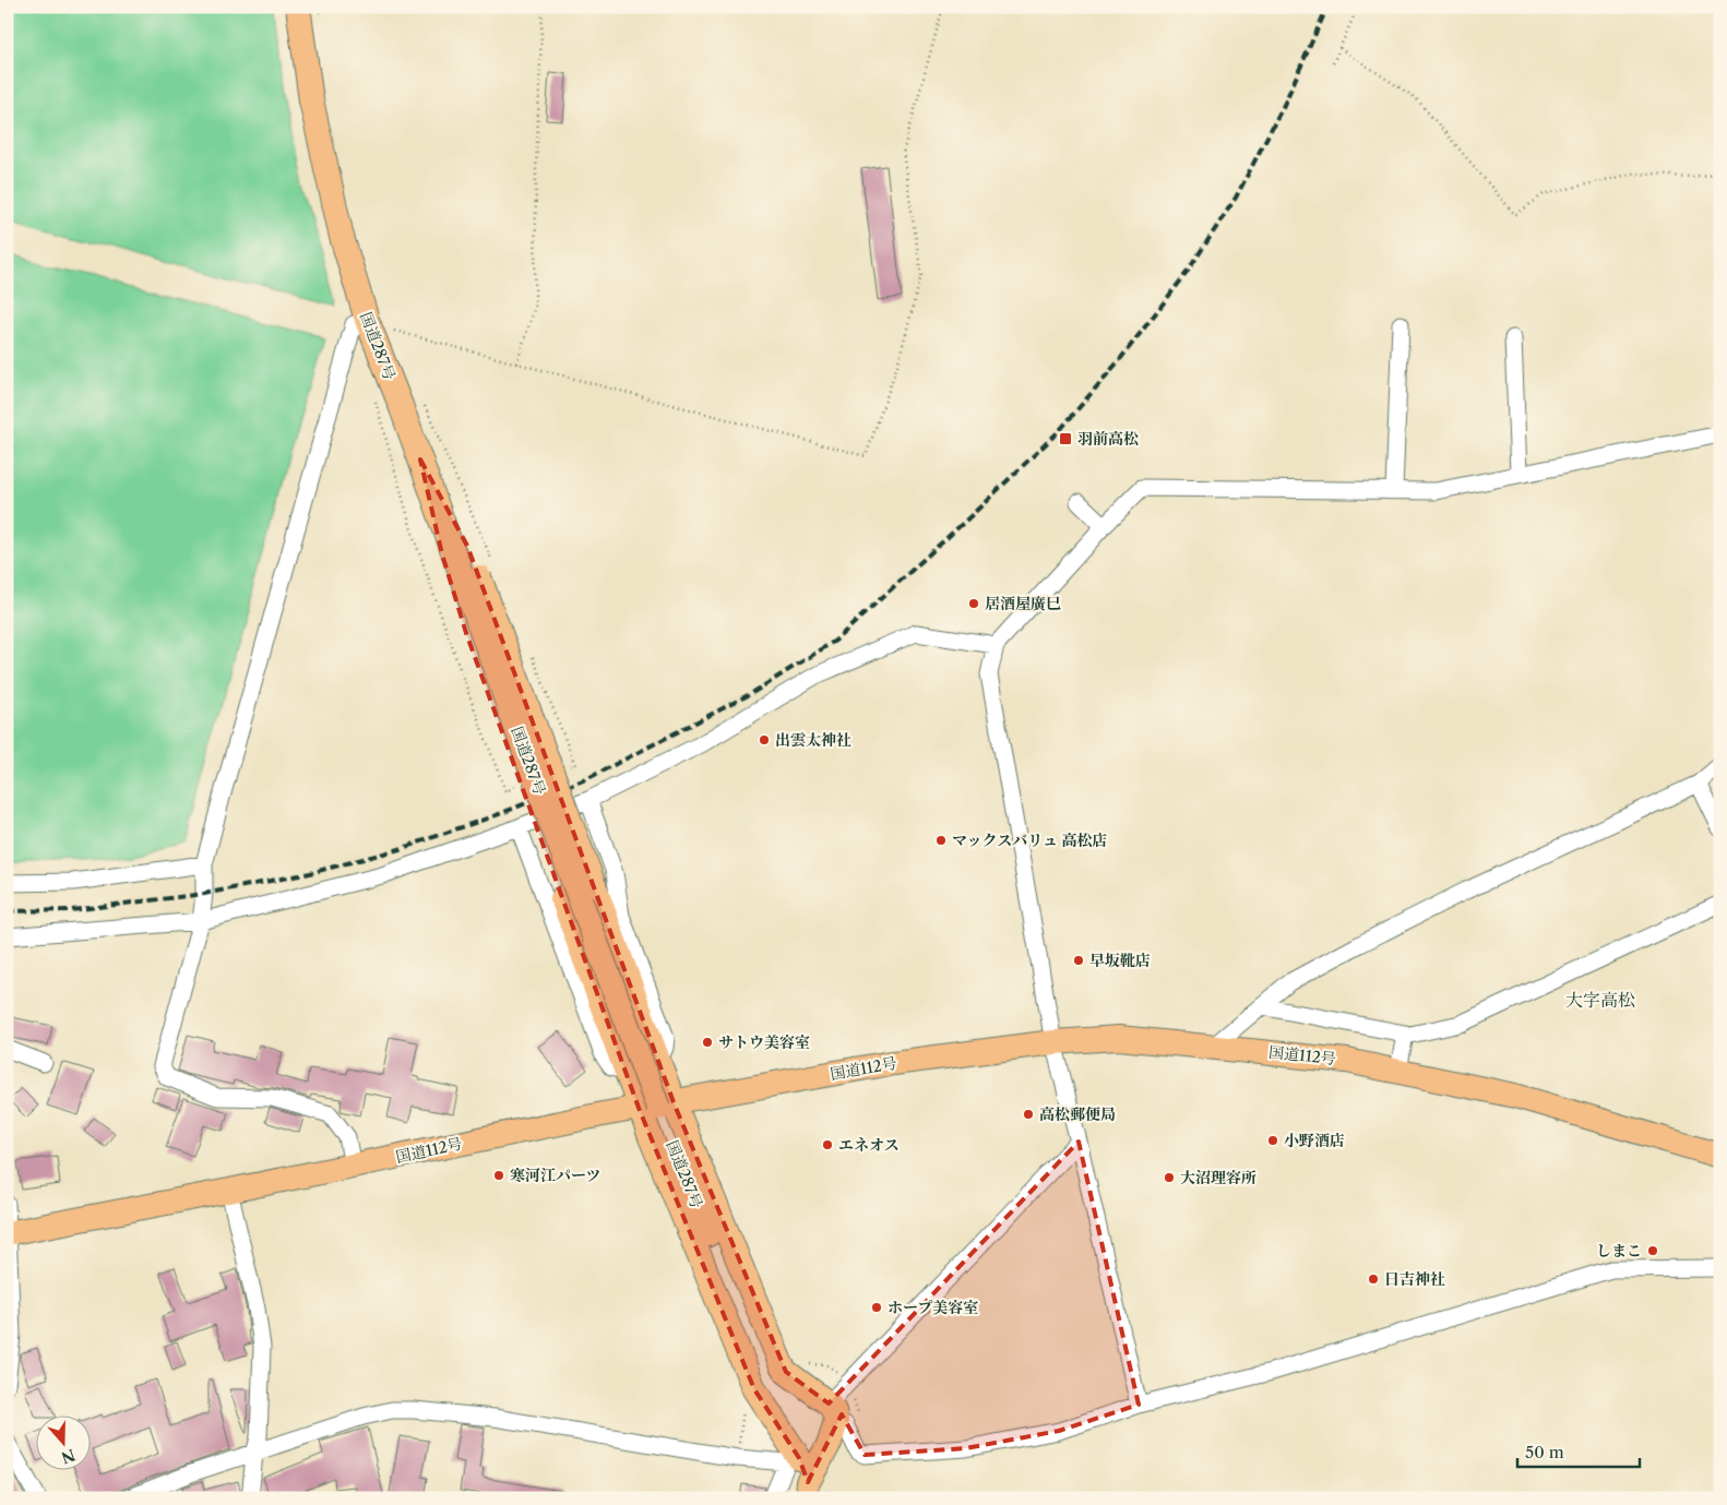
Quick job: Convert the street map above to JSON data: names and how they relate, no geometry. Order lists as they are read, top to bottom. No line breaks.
{"streets":{"highway":["国道287号","国道112号"]},"districts":["大字高松"],"places":{"transit":["羽前高松"],"other":["居酒屋廣巳","出雲太神社","マックスバリュ 高松店","早坂靴店","サトウ美容室","高松郵便局","小野酒店","エネオス","寒河江パーツ","大沼理容所","しまこ","日吉神社","ホープ美容室"]},"scale_bar":"50 m","north":"bottom"}
